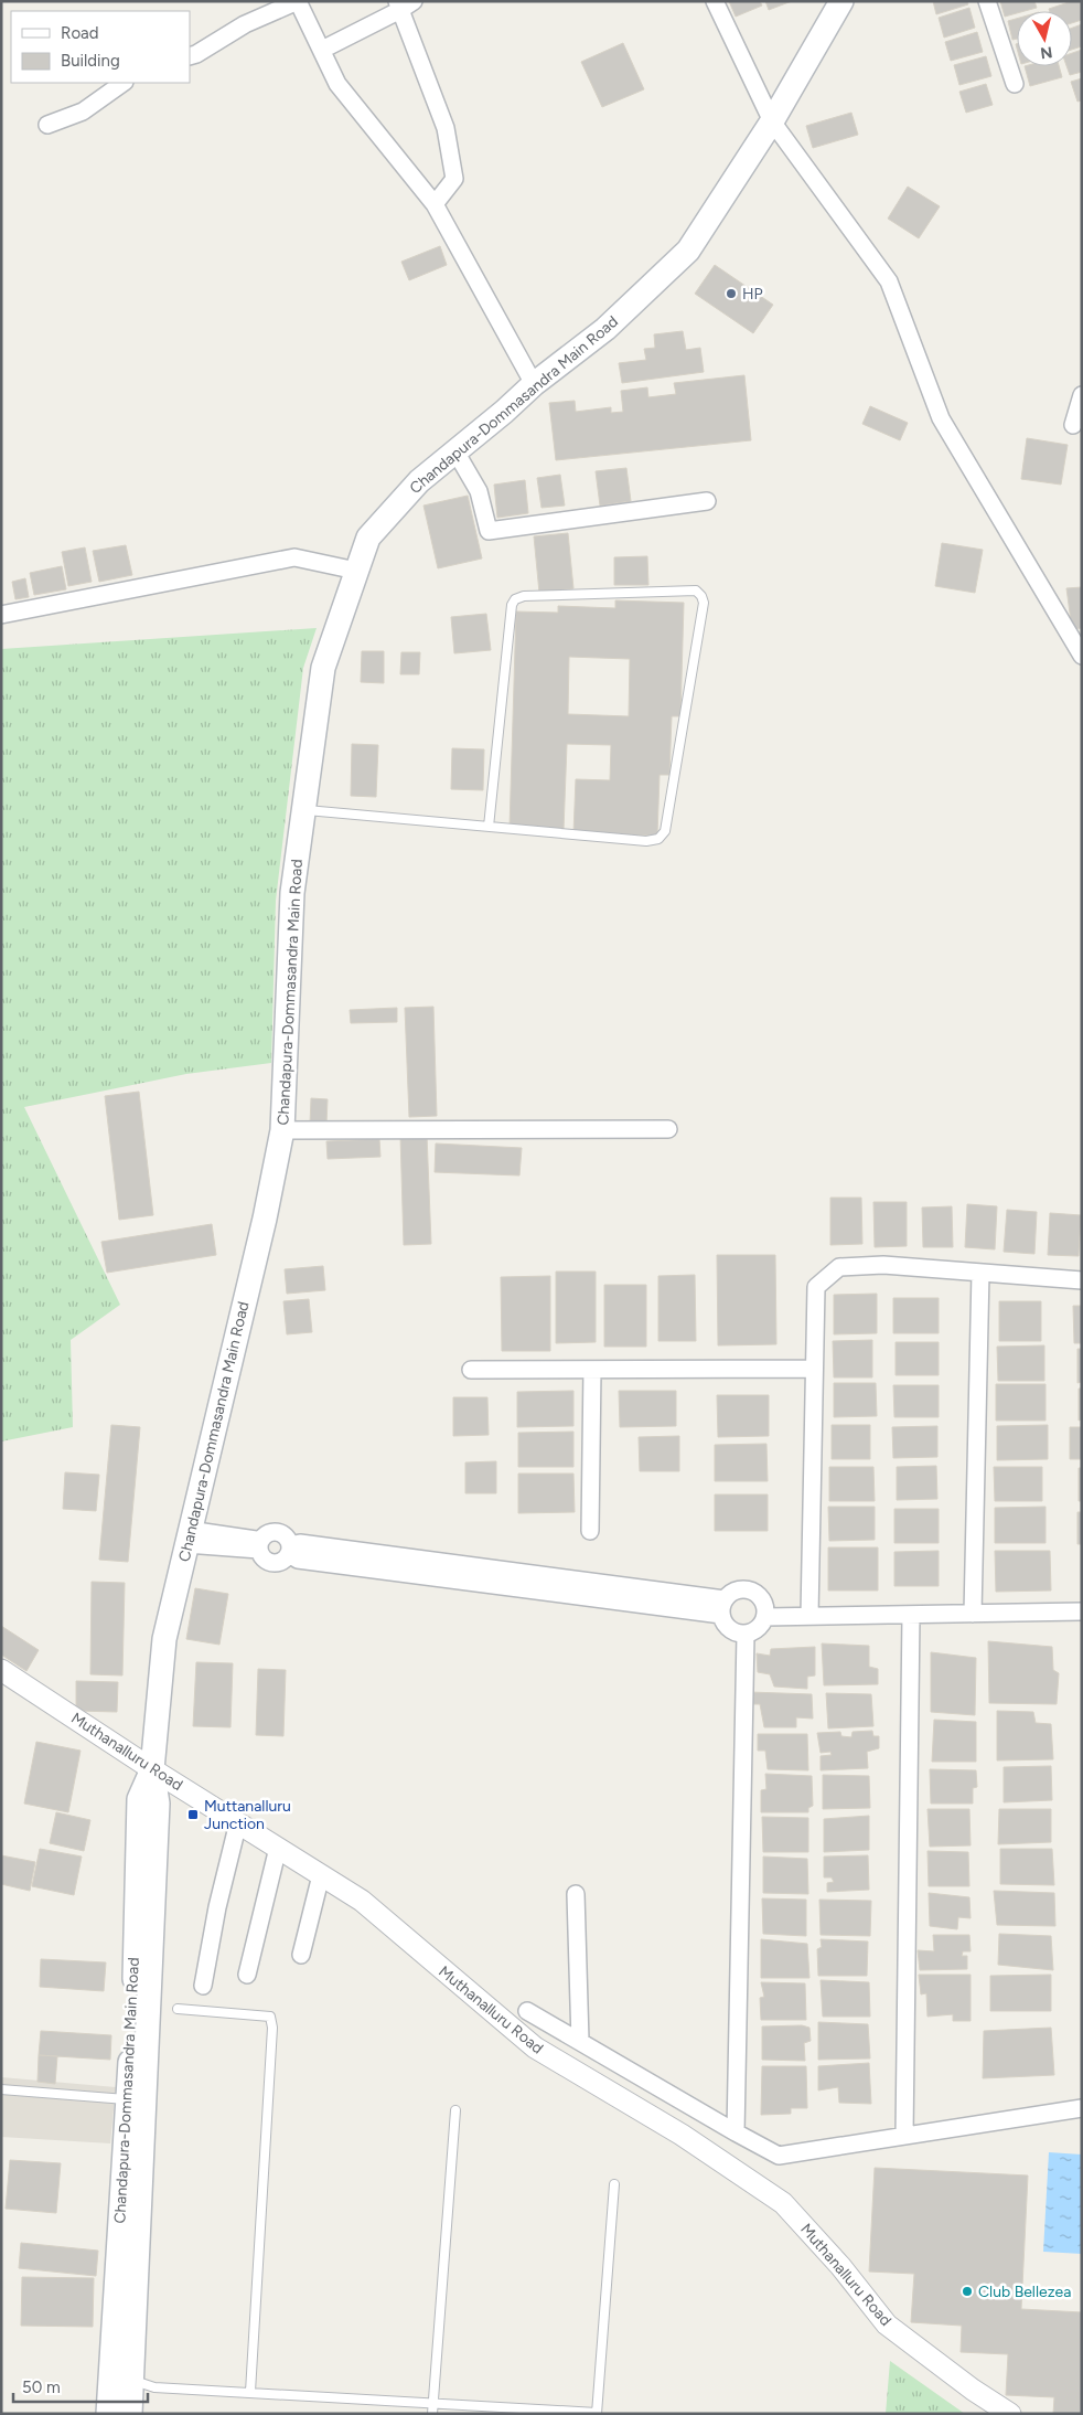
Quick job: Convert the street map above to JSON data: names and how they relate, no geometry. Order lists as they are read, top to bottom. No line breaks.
{"streets":{"main road":["Chandapura-Dommasandra Main Road"],"street":["Muthanalluru Road"]},"crossings":[["Chandapura-Dommasandra Main Road","Muthanalluru Road"]],"places":{"other":["HP","Club Bellezea"],"transit":["Muttanalluru Junction"]},"legend":["Road","Building"],"scale_bar":"50 m","north":"bottom"}
